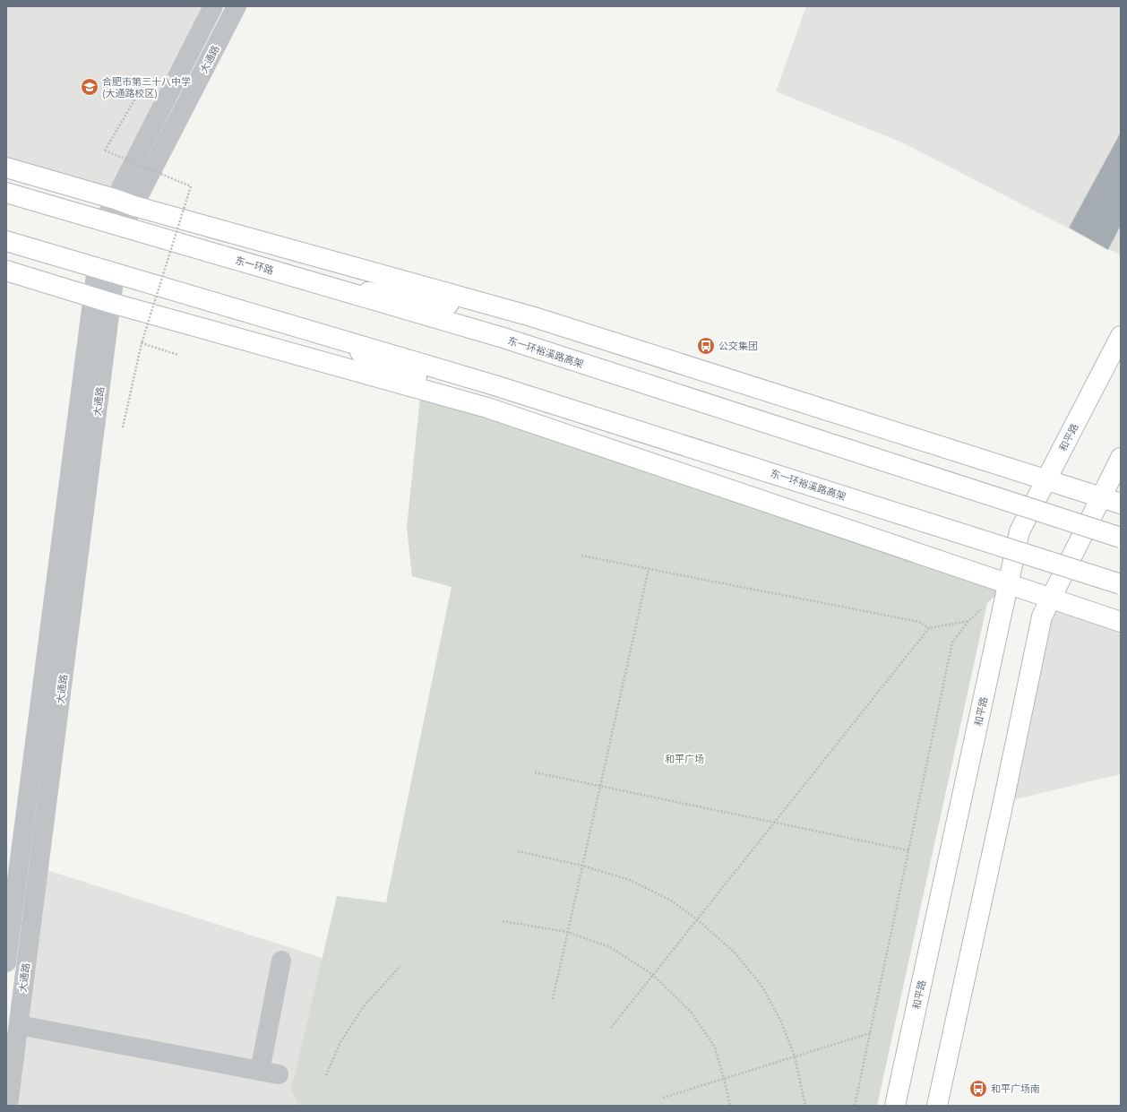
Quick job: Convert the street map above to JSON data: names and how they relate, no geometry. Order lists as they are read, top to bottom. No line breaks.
{"streets":{"main road":["东一环路","东一环裕溪路高架","和平路"],"street":["大通路"]},"crossings":[["大通路","东一环路"],["东一环路","东一环裕溪路高架"]],"parks":["和平广场"],"places":{"school or university":["合肥市第三十八中学 (大通路校区)"],"bus stop":["公交集团","和平广场南"]}}
